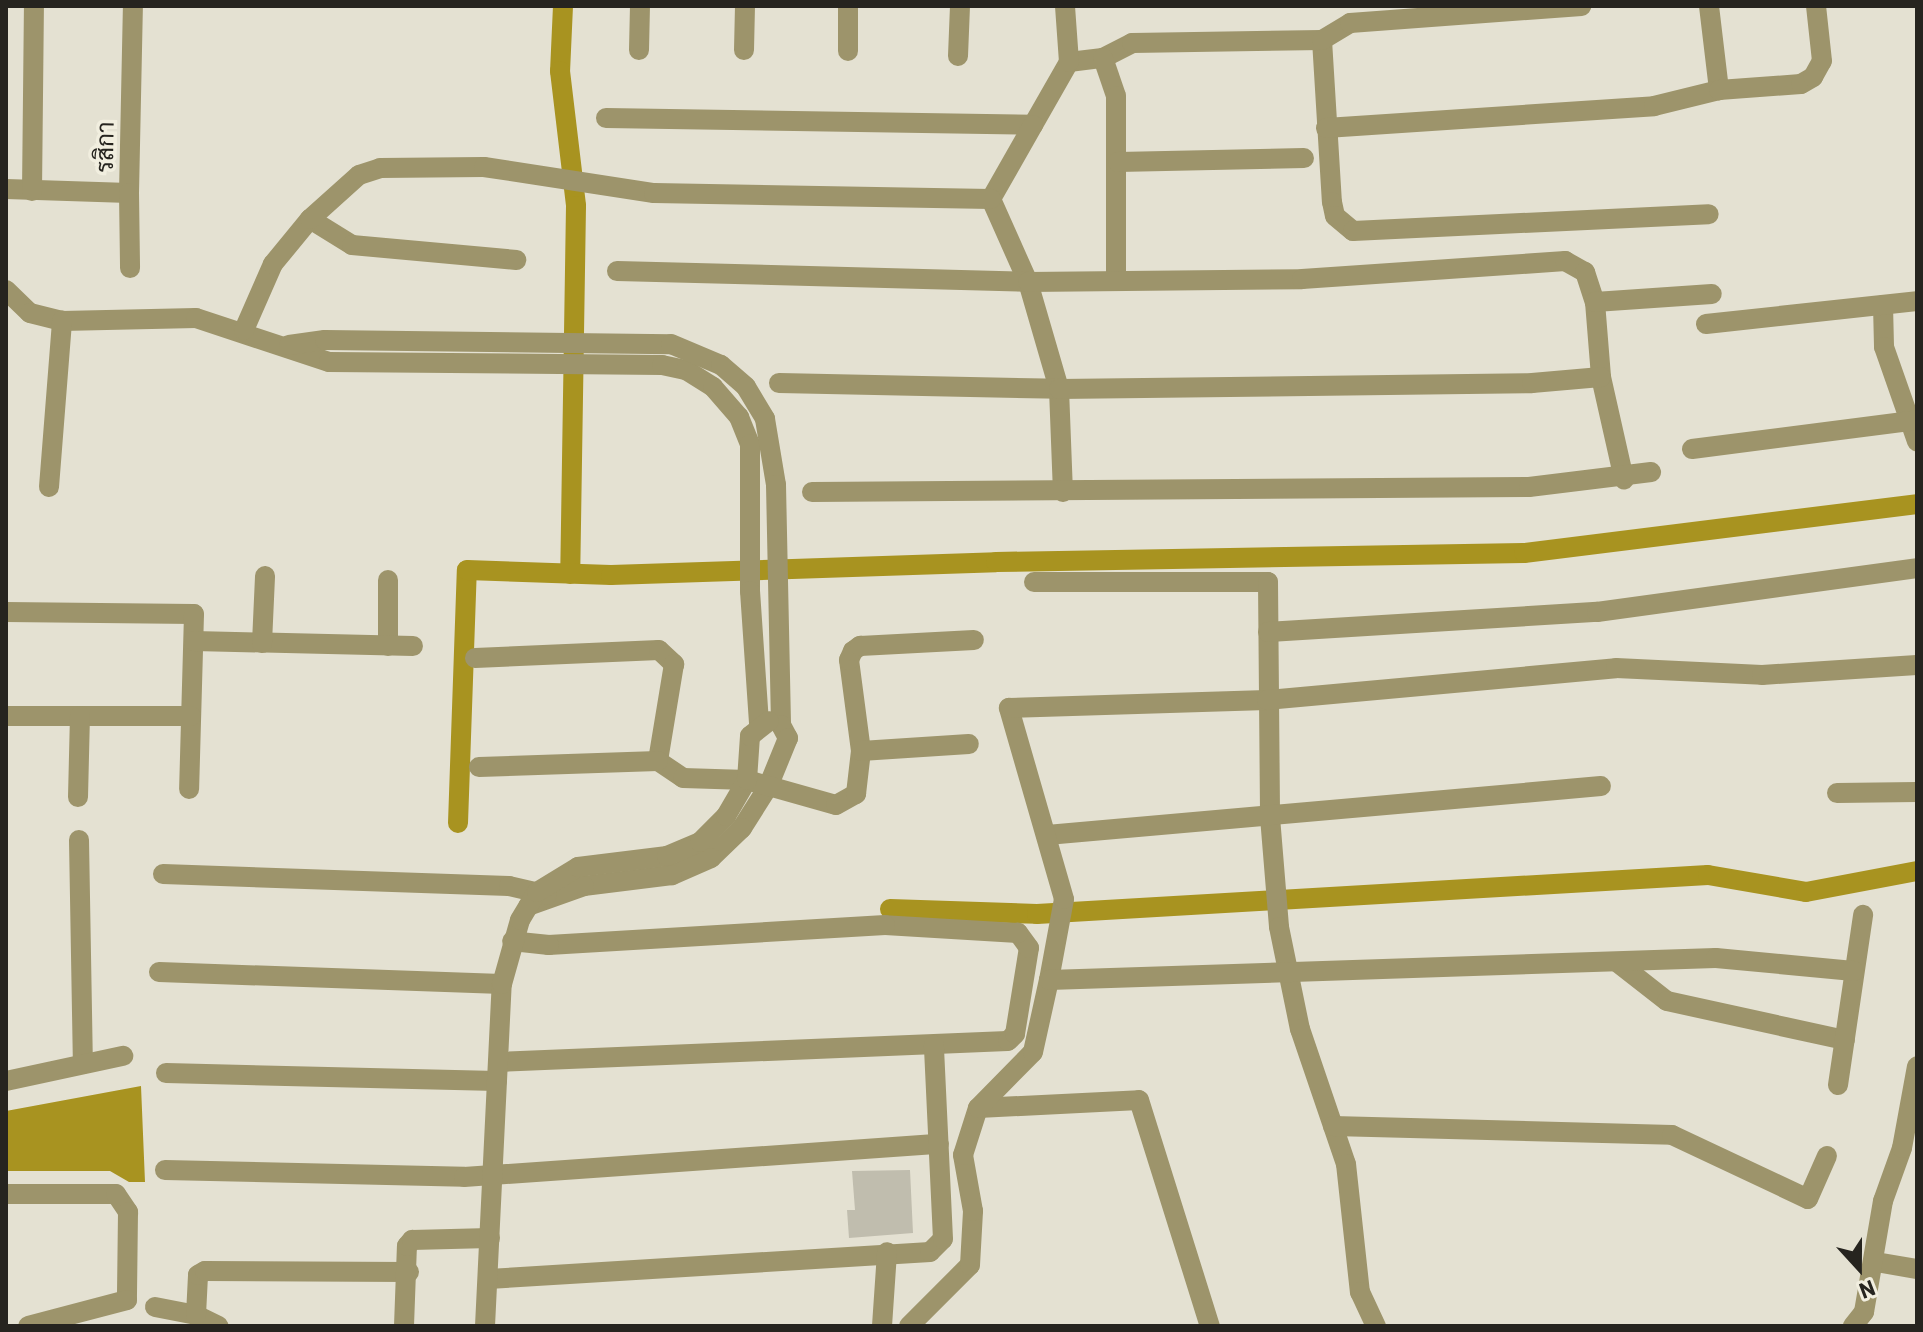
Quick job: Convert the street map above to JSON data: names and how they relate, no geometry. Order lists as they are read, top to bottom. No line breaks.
{"streets":{"street":["รสิกา"]},"north":"bottom"}
